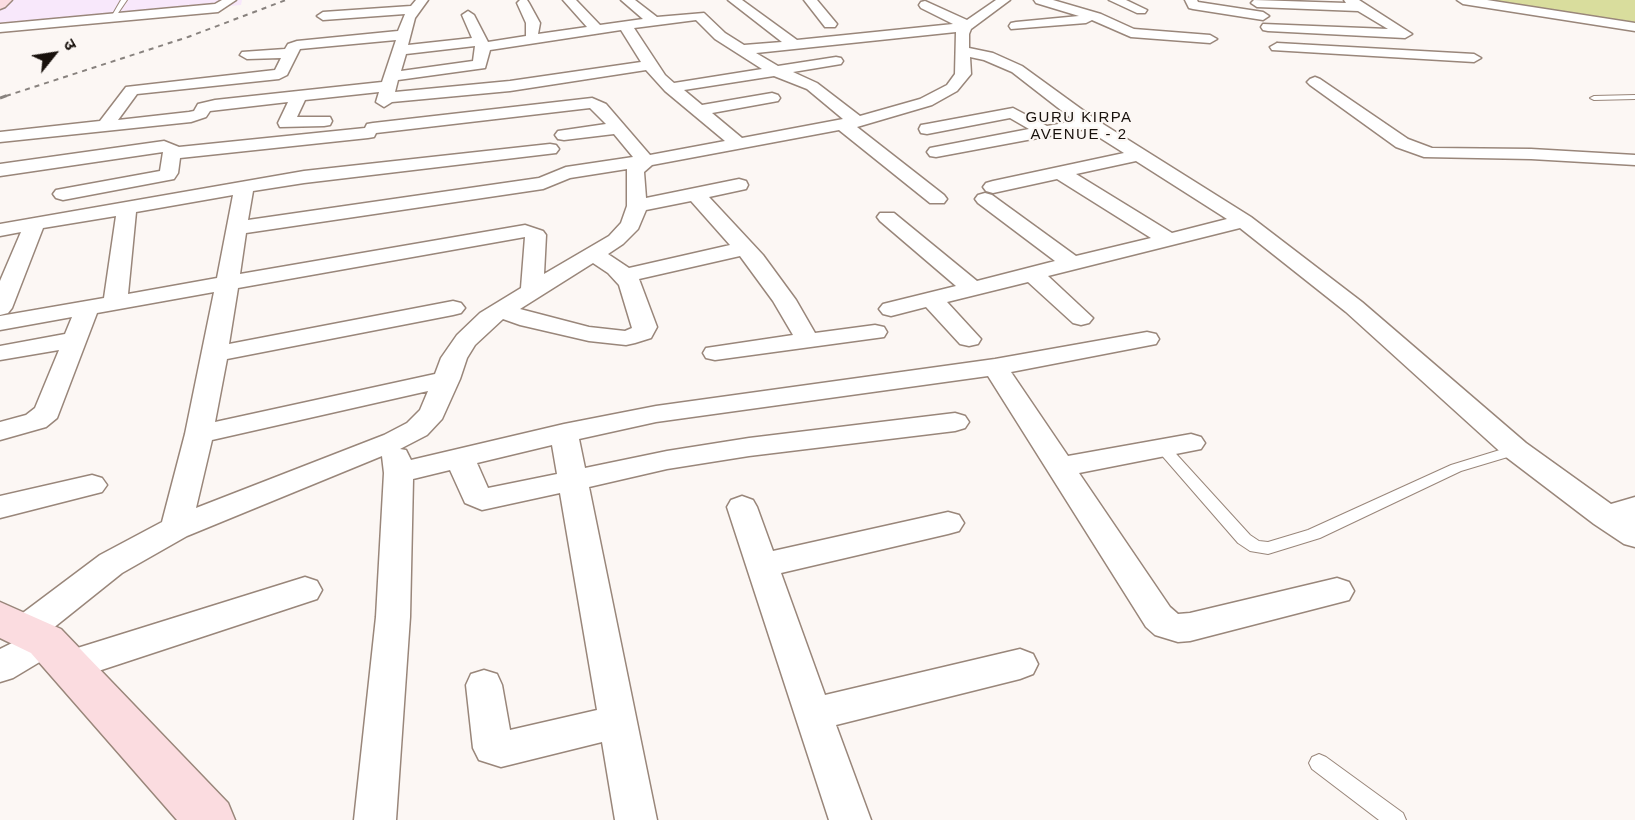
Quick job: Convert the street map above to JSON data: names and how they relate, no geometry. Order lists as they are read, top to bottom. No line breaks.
{"districts":["GURU KIRPA AVENUE - 2"],"north":"top right"}
